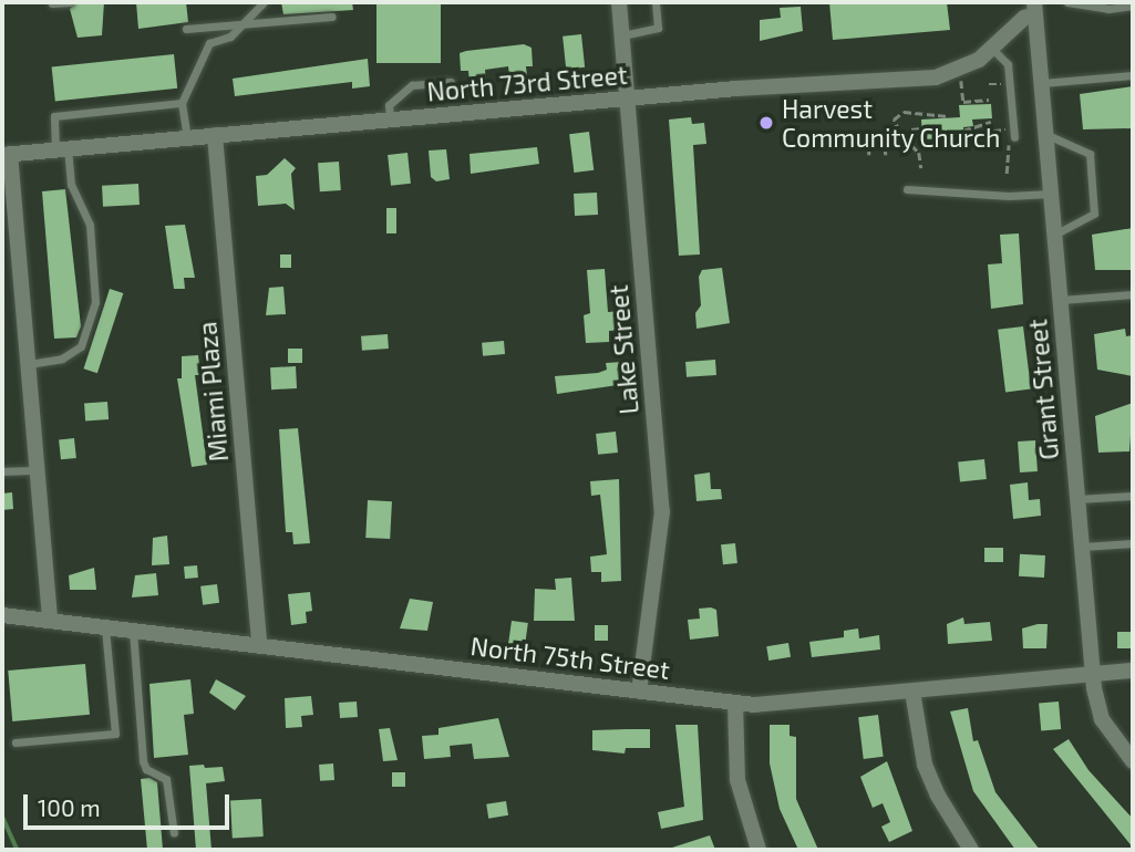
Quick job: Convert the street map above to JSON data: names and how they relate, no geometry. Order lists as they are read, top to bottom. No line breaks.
{"streets":{"street":["North 73rd Street","Lake Street","Grant Street","Miami Plaza","North 75th Street"]},"crossings":[["North 73rd Street","Lake Street"],["North 73rd Street","Grant Street"],["North 73rd Street","Miami Plaza"],["Lake Street","North 75th Street"],["Grant Street","North 75th Street"],["Miami Plaza","North 75th Street"]],"places":["Harvest Community Church"],"scale_bar":"100 m"}
